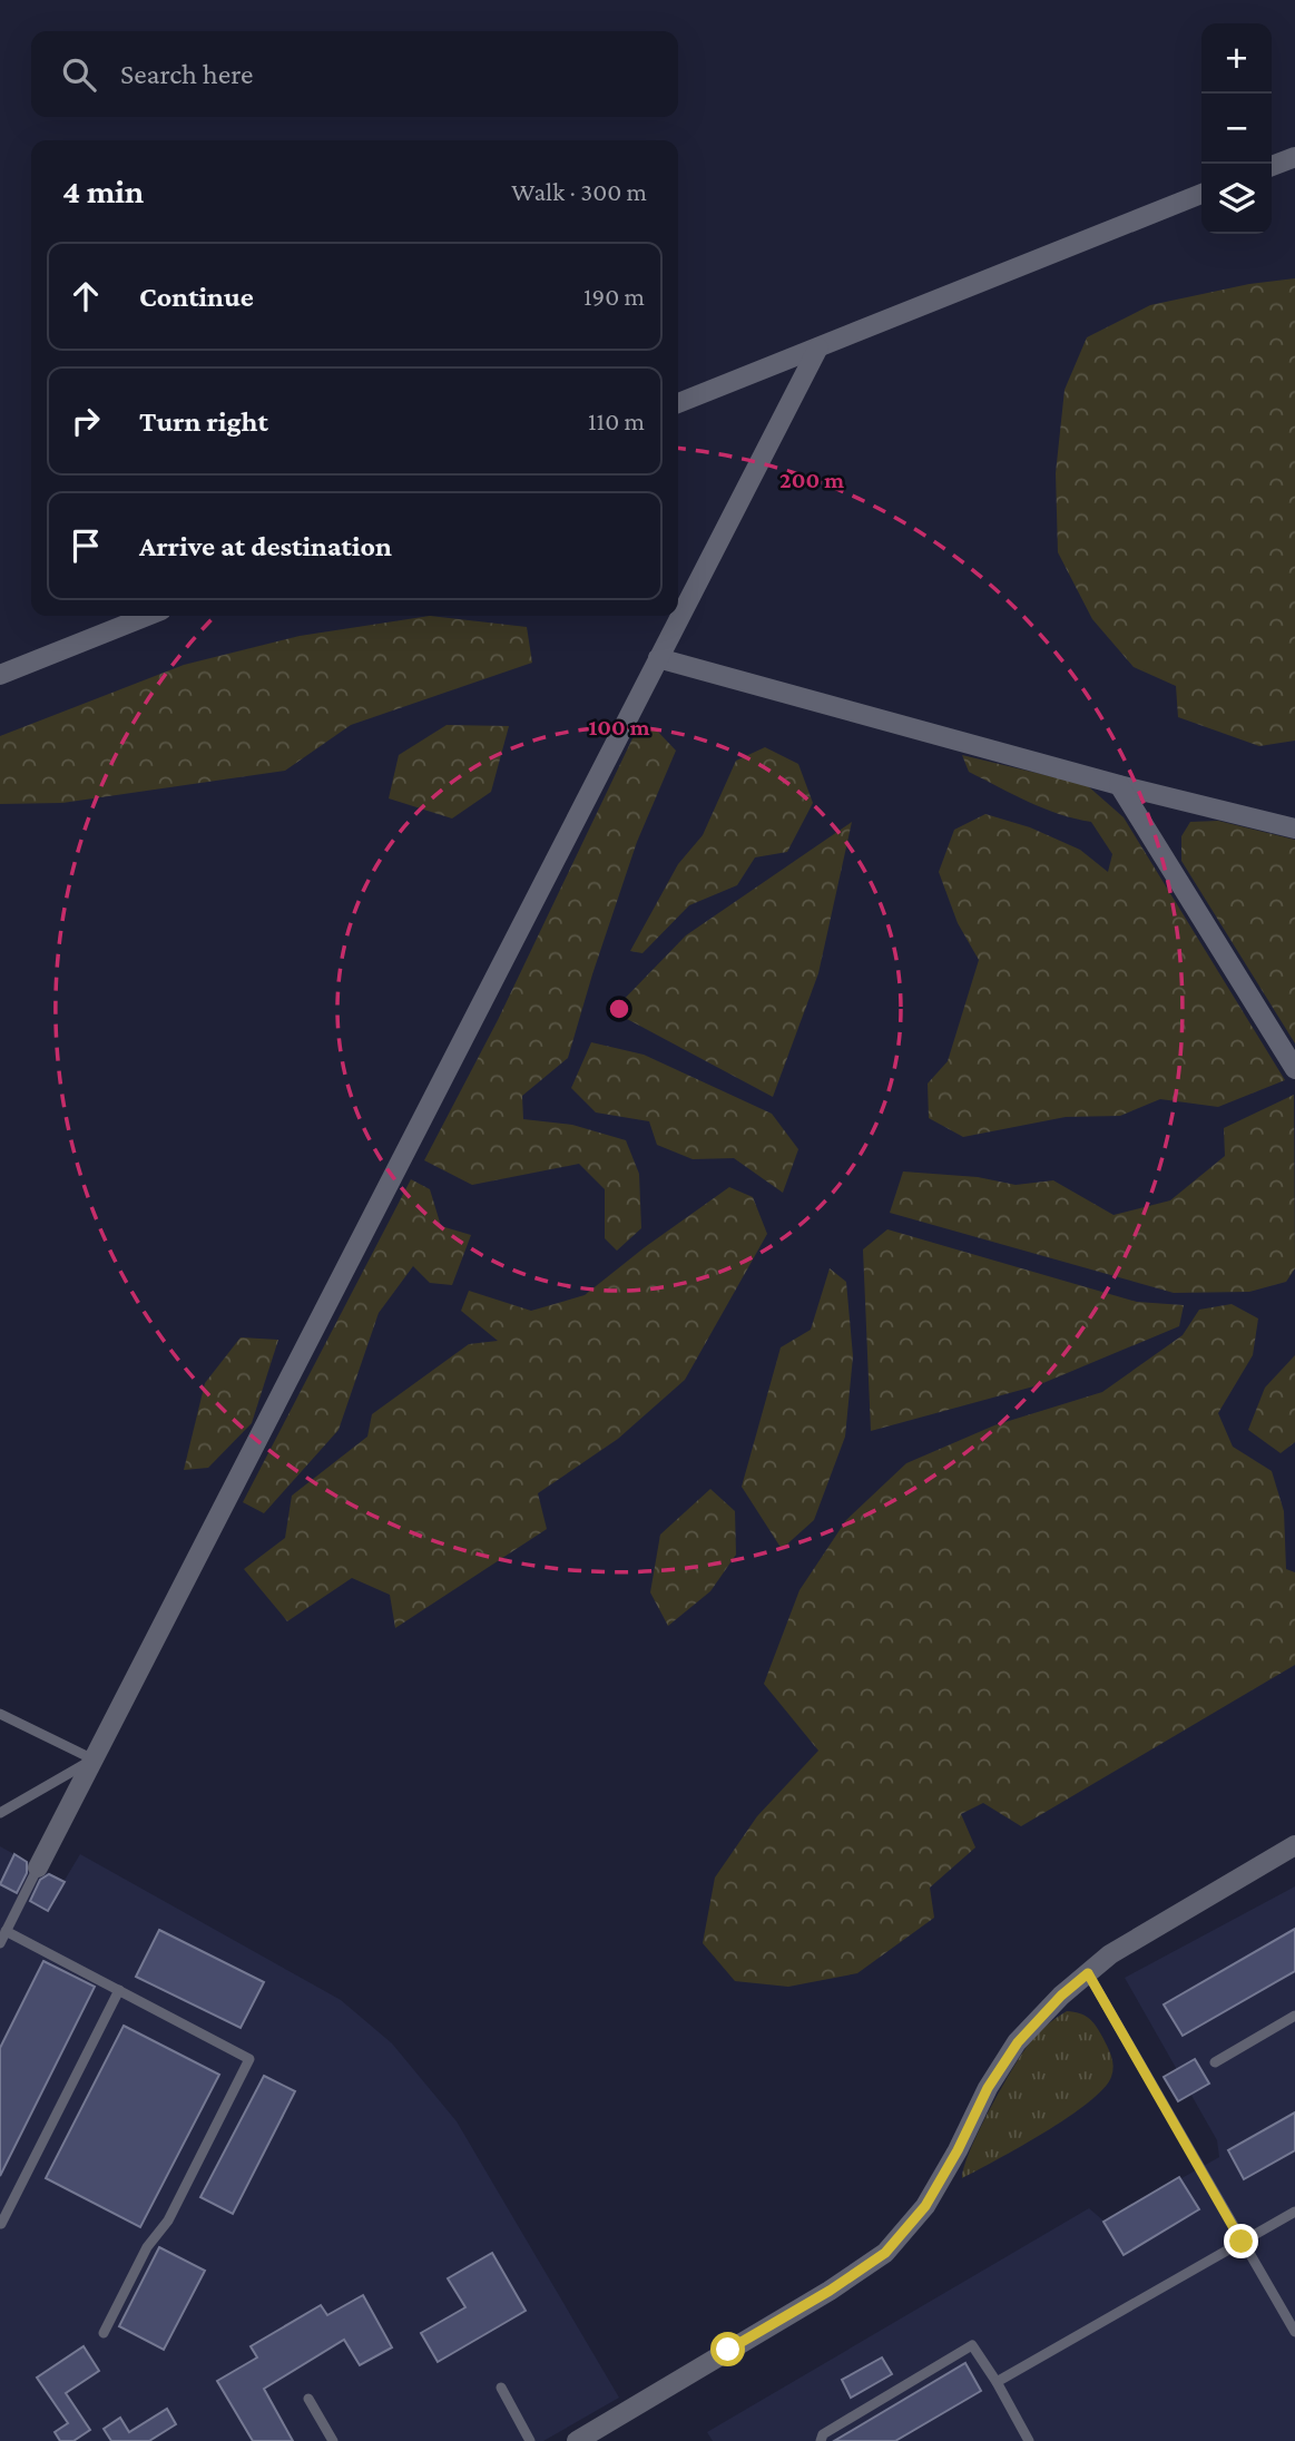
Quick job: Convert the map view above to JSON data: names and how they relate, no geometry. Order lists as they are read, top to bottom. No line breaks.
{"page":{"map_buttons":["+","−"],"search":"Search here","heading":["4 min","Walk · 300 m"],"list":[["Continue","190 m"],["Turn right","110 m"],"Arrive at destination"]},"rings":["200 m","100 m"]}
